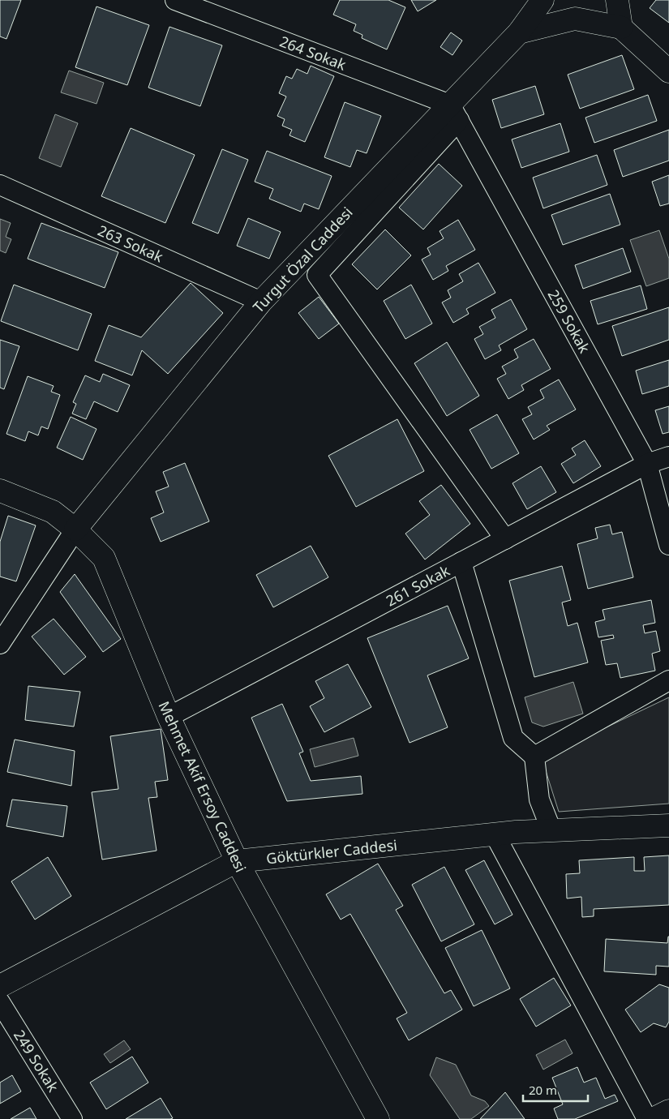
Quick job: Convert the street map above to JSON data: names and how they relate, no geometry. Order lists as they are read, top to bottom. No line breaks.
{"streets":{"street":["264 Sokak","263 Sokak","Turgut Özal Caddesi","259 Sokak","261 Sokak","Mehmet Akif Ersoy Caddesi","Göktürkler Caddesi","249 Sokak"]},"crossings":[["264 Sokak","Turgut Özal Caddesi"],["264 Sokak","259 Sokak"],["263 Sokak","Turgut Özal Caddesi"],["Turgut Özal Caddesi","259 Sokak"],["Turgut Özal Caddesi","Mehmet Akif Ersoy Caddesi"],["259 Sokak","261 Sokak"],["261 Sokak","Mehmet Akif Ersoy Caddesi"],["Mehmet Akif Ersoy Caddesi","Göktürkler Caddesi"]],"scale_bar":"20 m"}
